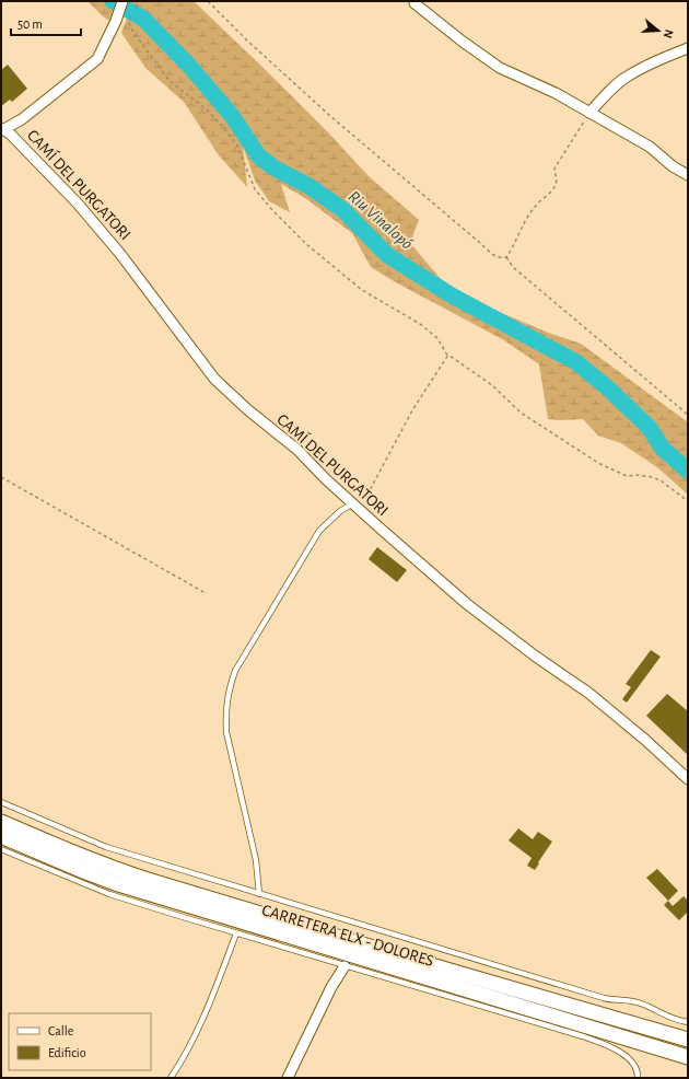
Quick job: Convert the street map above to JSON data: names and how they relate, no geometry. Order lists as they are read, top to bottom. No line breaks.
{"streets":{"main road":["CARRETERA ELX - DOLORES"],"street":["CAMÍ DEL PURGATORI"]},"water":["Riu Vinalopó"],"legend":["Calle","Edificio"],"scale_bar":"50 m","north":"right"}
